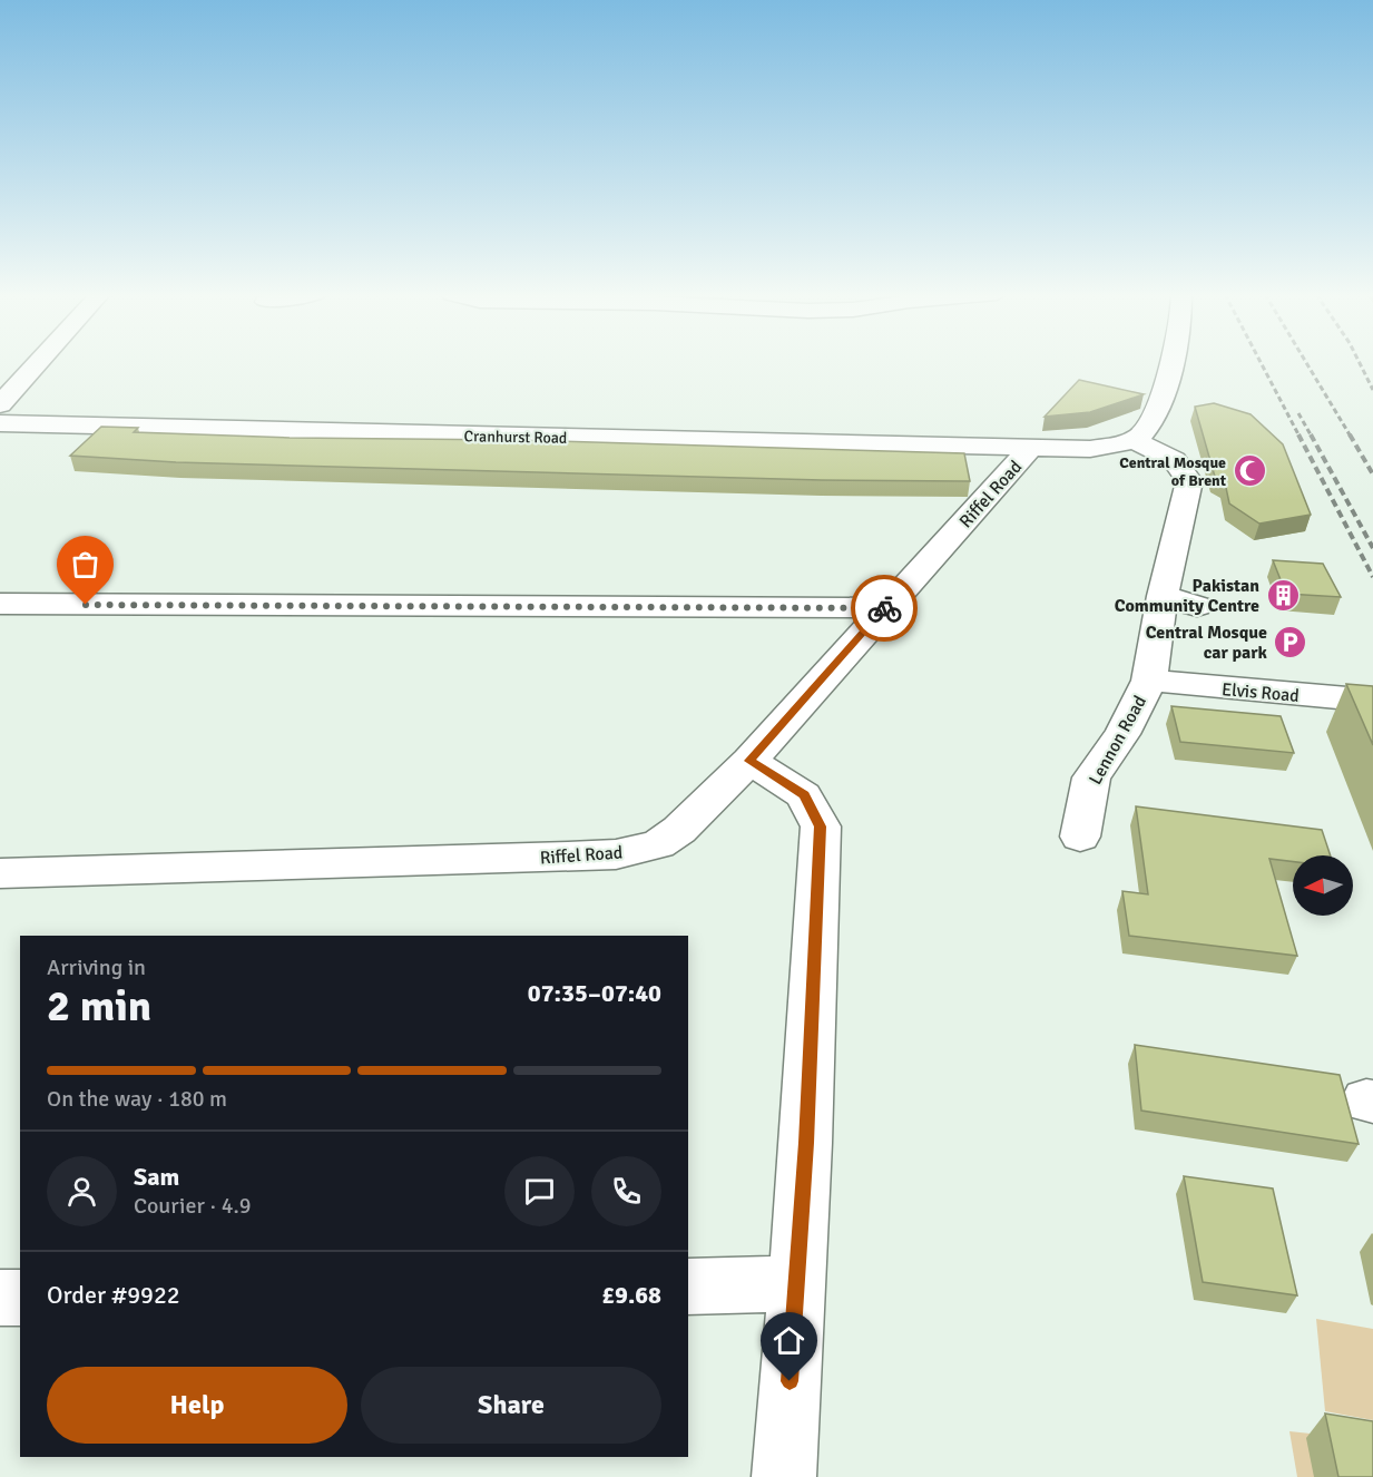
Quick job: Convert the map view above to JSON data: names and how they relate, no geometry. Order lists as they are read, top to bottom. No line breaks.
{"streets":{"street":["Cranhurst Road","Riffel Road","Elvis Road","Lennon Road"]},"crossings":[["Cranhurst Road","Riffel Road"],["Cranhurst Road","Lennon Road"],["Elvis Road","Lennon Road"]],"places":{"mosque":["Central Mosque of Brent"],"building":["Pakistan Community Centre"],"parking":["Central Mosque car park"]},"north":"left","page":{"heading":["2 min","Arriving in","07:35–07:40"],"panel":["Sam","Courier · 4.9","Order #9922","£9.68"],"bar":"On the way · 180 m","buttons":["Help","Share"]}}
